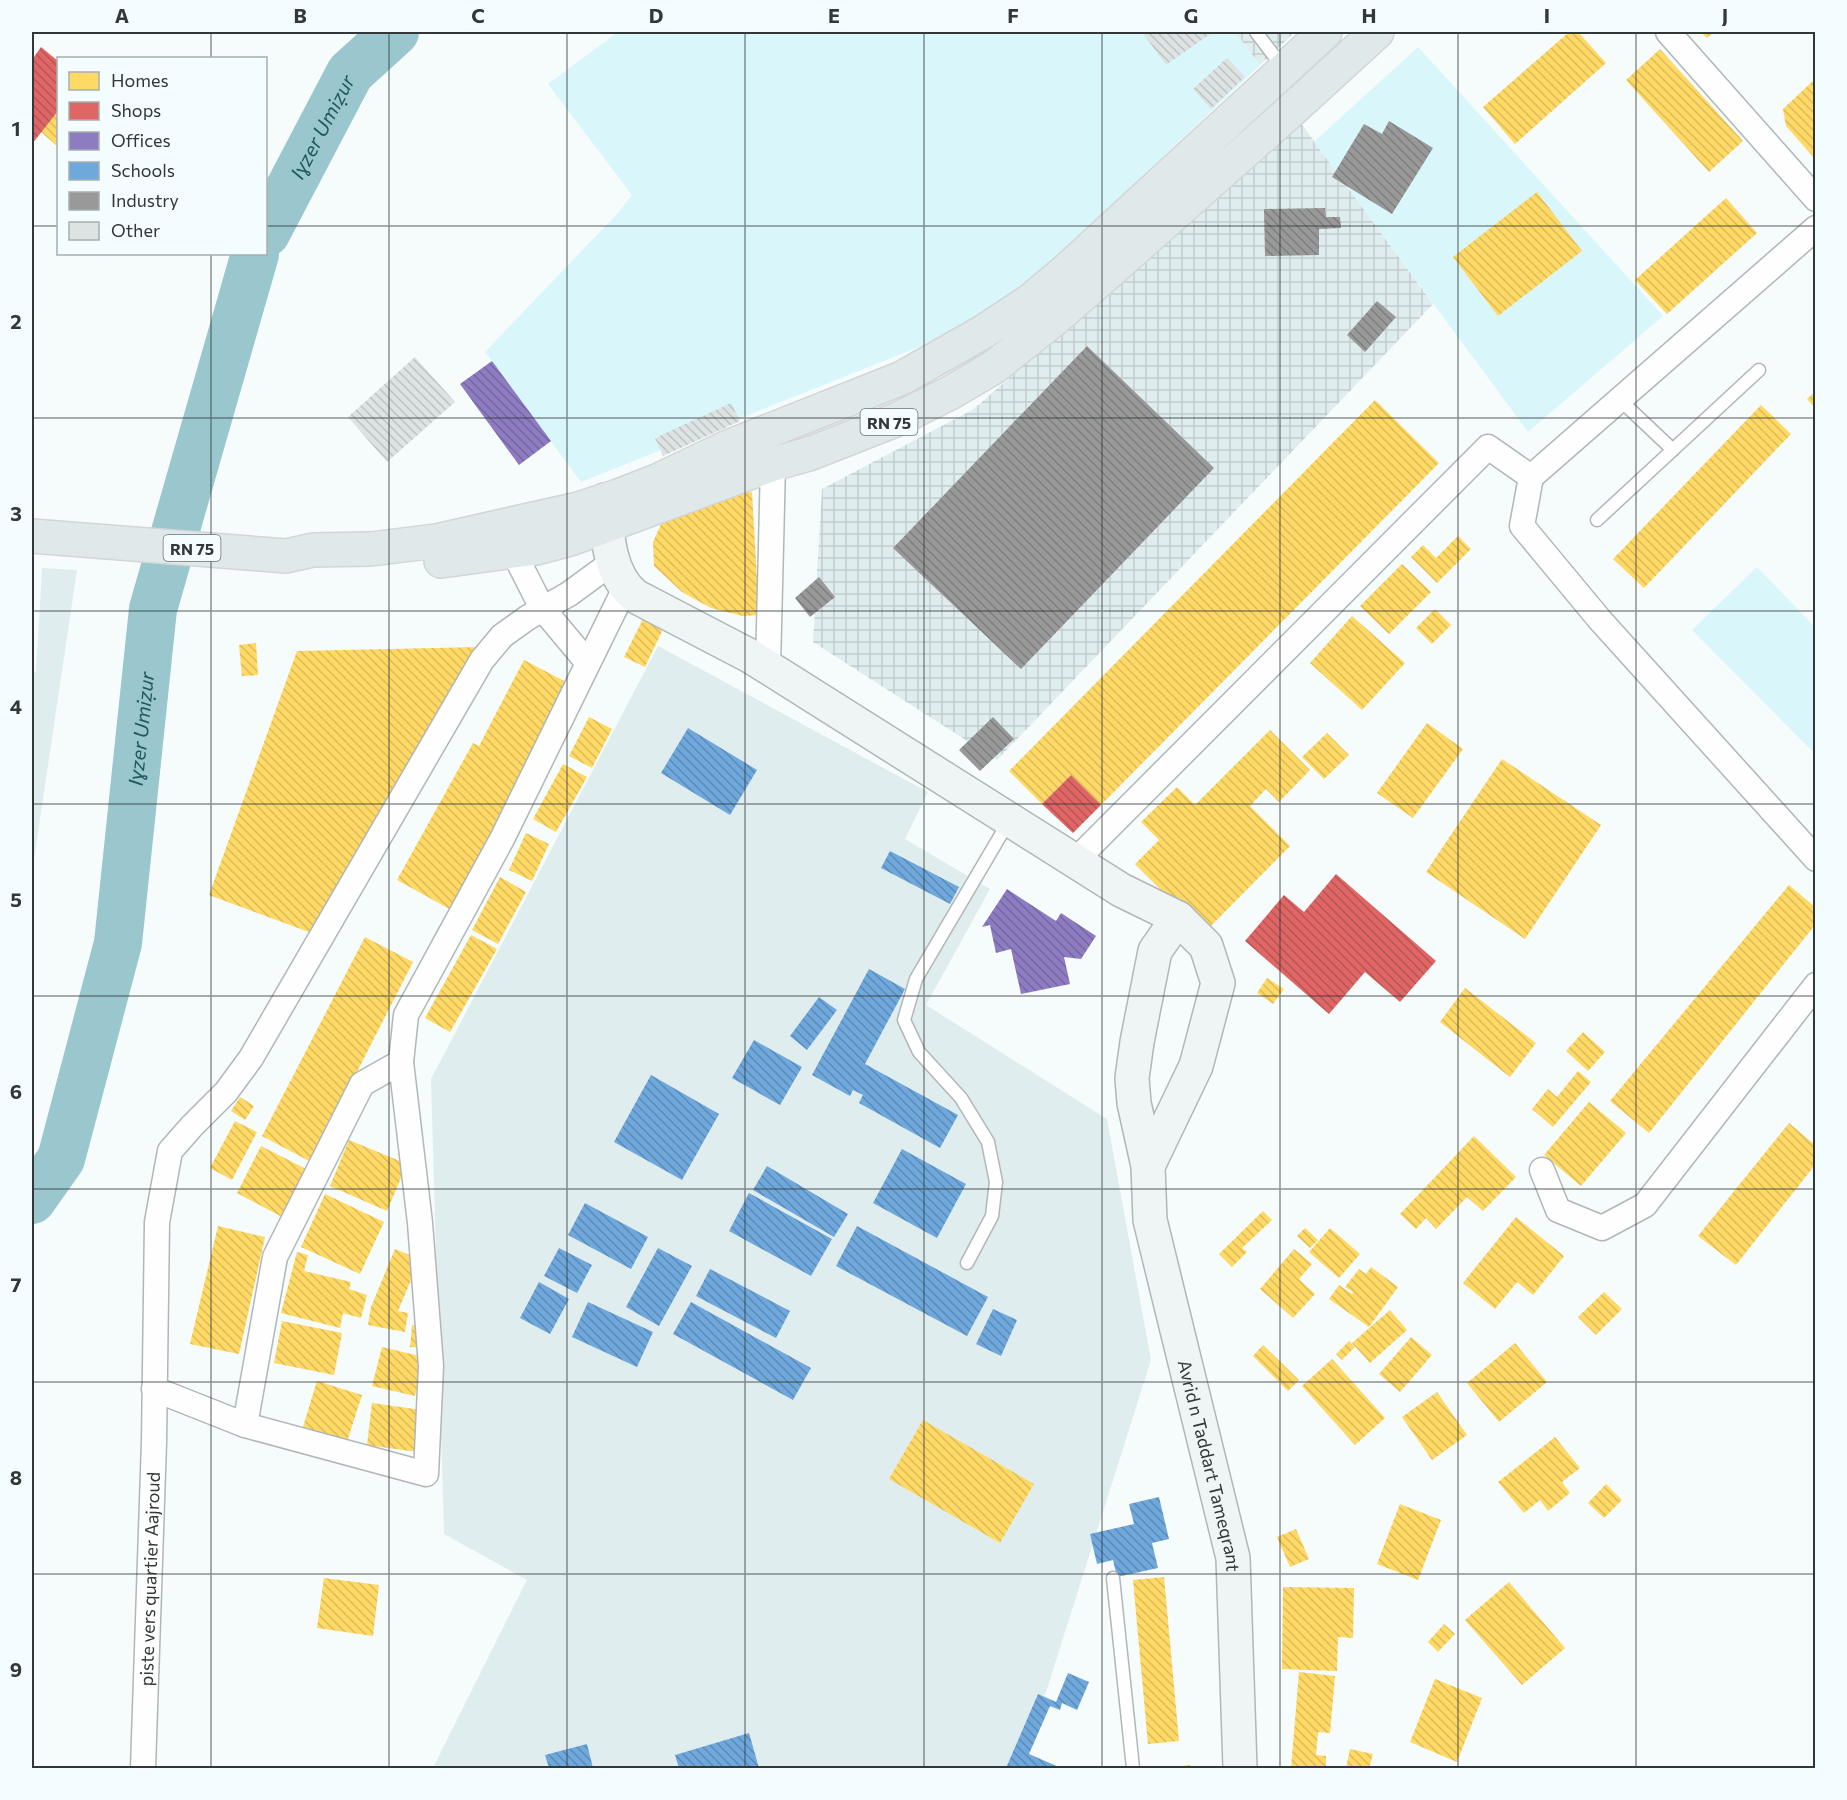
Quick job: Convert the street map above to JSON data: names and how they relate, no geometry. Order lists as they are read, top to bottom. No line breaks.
{"streets":{"main road":["RN 75","Avrid n Taddart Tameqrant"],"street":["piste vers quartier Aajroud"]},"water":["Iɣzer Umiẓur"],"legend":["Homes","Shops","Offices","Schools","Industry","Other"],"grid":{"columns":["A","B","C","D","E","F","G","H","I","J"],"rows":["1","2","3","4","5","6","7","8","9"]}}
